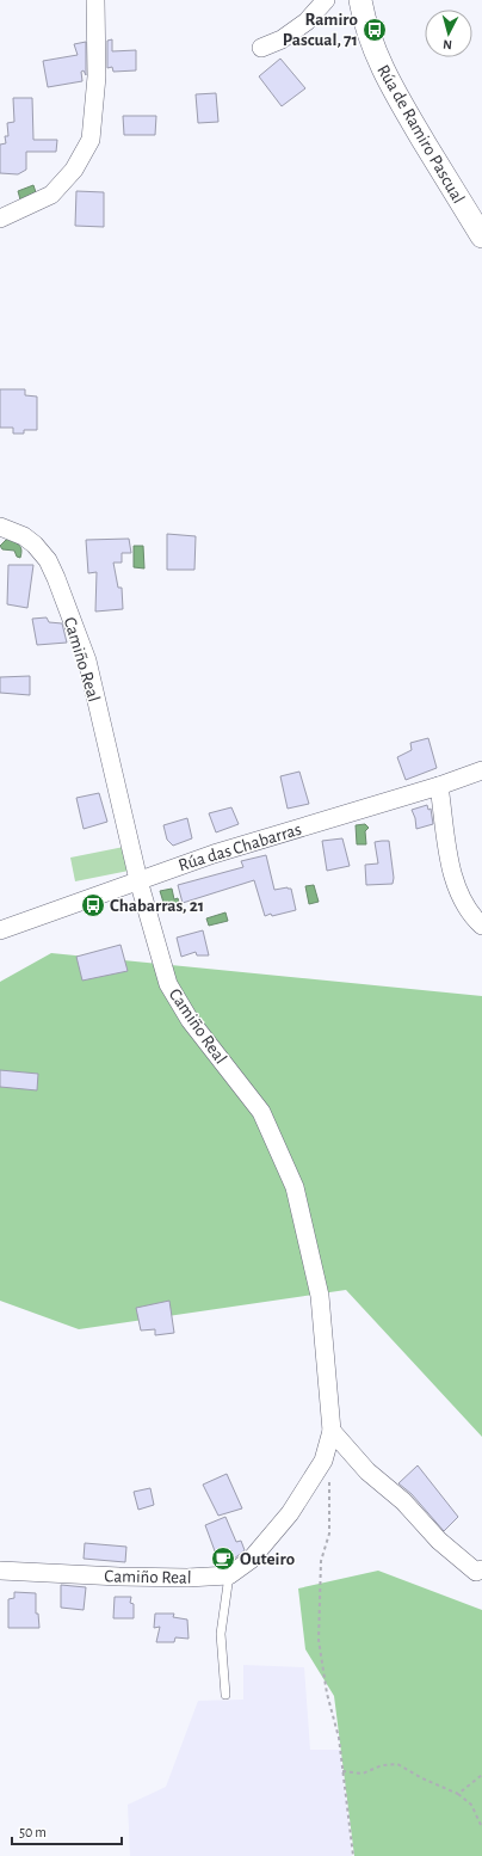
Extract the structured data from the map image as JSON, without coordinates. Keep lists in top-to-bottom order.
{
  "streets": {
    "street": ["Rúa de Ramiro Pascual", "Camiño Real", "Rúa das Chabarras"]
  },
  "crossings": [
    ["Camiño Real", "Rúa das Chabarras"]
  ],
  "places": {
    "bus stop": ["Ramiro Pascual, 71", "Chabarras, 21"],
    "cafe": ["Outeiro"]
  },
  "scale_bar": "50 m",
  "north": "bottom"
}
